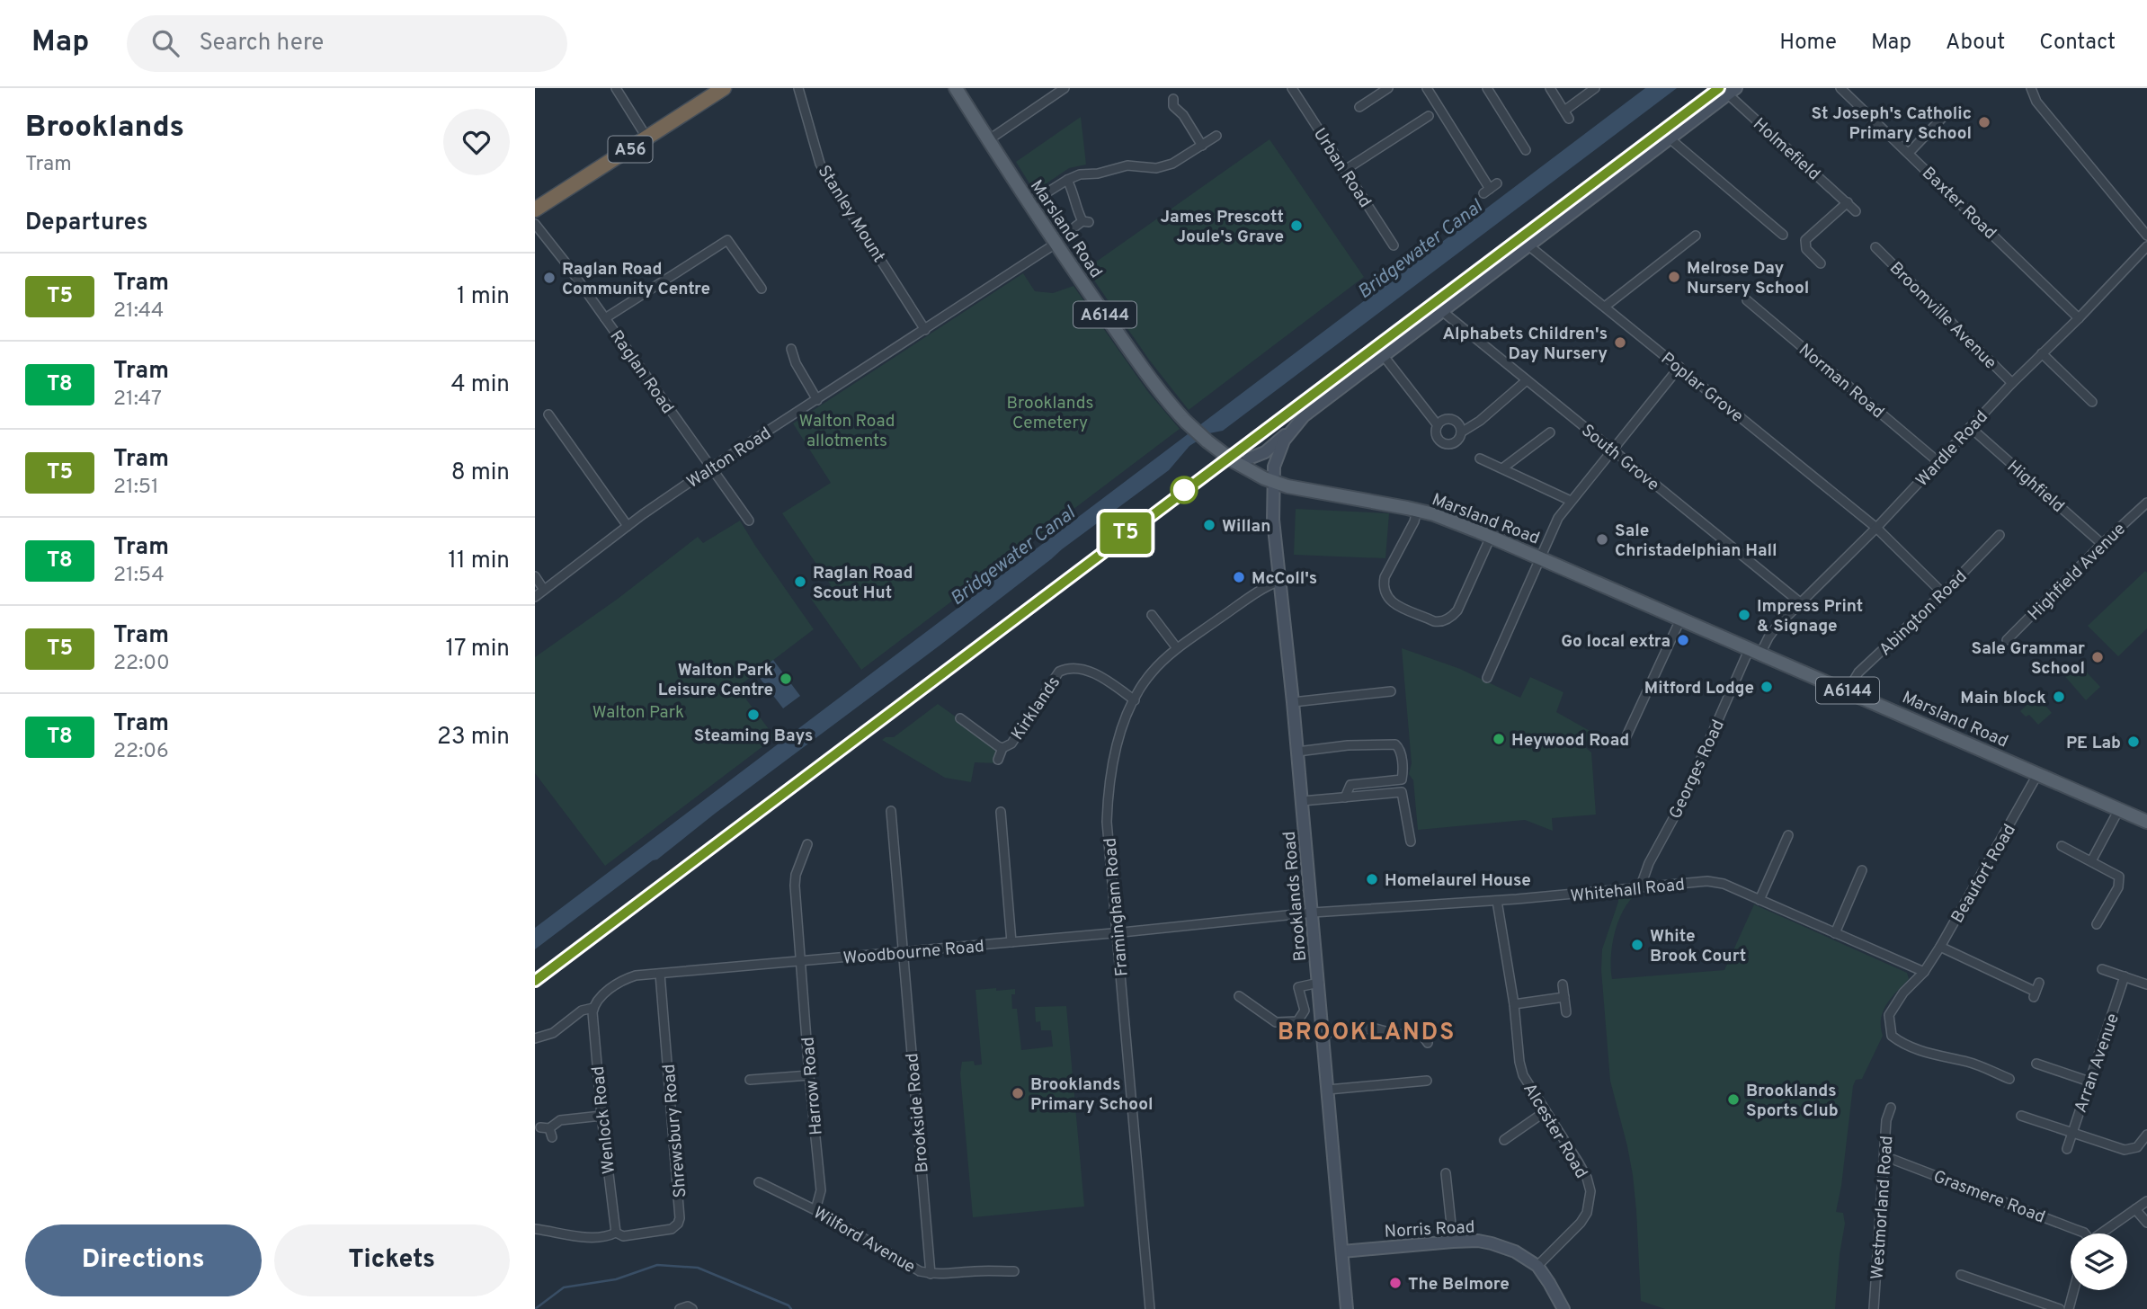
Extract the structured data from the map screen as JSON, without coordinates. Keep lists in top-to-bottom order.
{
  "streets": {
    "highway": ["A56"],
    "main road": ["Marsland Road", "A6144"],
    "street": [
      "Holmefield",
      "Urban Road",
      "Baxter Road",
      "Stanley Mount",
      "Broomville Avenue",
      "Raglan Road",
      "Norman Road",
      "Poplar Grove",
      "Wardle Road",
      "Walton Road",
      "South Grove",
      "Highfield",
      "Highfield Avenue",
      "Abington Road",
      "Kirklands",
      "Georges Road",
      "Beaufort Road",
      "Whitehall Road",
      "Brooklands Road",
      "Framingham Road",
      "Woodbourne Road",
      "Arran Avenue",
      "Harrow Road",
      "Brookside Road",
      "Wenlock Road",
      "Alcester Road",
      "Shrewsbury Road",
      "Grasmere Road",
      "Westmorland Road",
      "Norris Road",
      "Wilford Avenue"
    ]
  },
  "crossings": [
    ["Baxter Road", "Wardle Road"],
    ["Stanley Mount", "Walton Road"],
    ["Marsland Road", "Wardle Road"],
    ["Marsland Road", "Walton Road"],
    ["Marsland Road", "Abington Road"],
    ["Marsland Road", "Georges Road"],
    ["Marsland Road", "Beaufort Road"],
    ["Marsland Road", "Brooklands Road"],
    ["Broomville Avenue", "Wardle Road"],
    ["Raglan Road", "Walton Road"],
    ["Norman Road", "Wardle Road"],
    ["Poplar Grove", "Wardle Road"],
    ["Poplar Grove", "Abington Road"],
    ["Wardle Road", "South Grove"],
    ["Wardle Road", "Highfield"],
    ["Wardle Road", "Georges Road"],
    ["Highfield", "Highfield Avenue"],
    ["Kirklands", "Framingham Road"],
    ["Georges Road", "Whitehall Road"],
    ["Beaufort Road", "Whitehall Road"],
    ["Whitehall Road", "Brooklands Road"],
    ["Whitehall Road", "Woodbourne Road"],
    ["Whitehall Road", "Alcester Road"],
    ["Brooklands Road", "Framingham Road"],
    ["Brooklands Road", "Woodbourne Road"],
    ["Brooklands Road", "Norris Road"],
    ["Framingham Road", "Woodbourne Road"],
    ["Woodbourne Road", "Harrow Road"],
    ["Woodbourne Road", "Brookside Road"],
    ["Woodbourne Road", "Wenlock Road"],
    ["Woodbourne Road", "Shrewsbury Road"],
    ["Harrow Road", "Wilford Avenue"],
    ["Brookside Road", "Wilford Avenue"],
    ["Wenlock Road", "Shrewsbury Road"],
    ["Alcester Road", "Norris Road"],
    ["Grasmere Road", "Westmorland Road"]
  ],
  "districts": ["BROOKLANDS"],
  "water": ["Bridgewater Canal"],
  "parks": ["Brooklands Cemetery", "Walton Road allotments", "Walton Park"],
  "places": [
    "St Joseph's Catholic Primary School",
    "James Prescott Joule's Grave",
    "Melrose Day Nursery School",
    "Raglan Road Community Centre",
    "Alphabets Children's Day Nursery",
    "Willan",
    "Sale Christadelphian Hall",
    "McColl's",
    "Raglan Road Scout Hut",
    "Impress Print & Signage",
    "Go local extra",
    "Sale Grammar School",
    "Walton Park Leisure Centre",
    "Mitford Lodge",
    "Main block",
    "Steaming Bays",
    "Heywood Road",
    "PE Lab",
    "Homelaurel House",
    "White Brook Court",
    "Brooklands Primary School",
    "Brooklands Sports Club",
    "The Belmore"
  ],
  "lines": ["tram line T5"],
  "page": {
    "header": "Map",
    "search": "Search here",
    "nav": [
      "Home",
      "Map",
      "About",
      "Contact"
    ],
    "heading": [
      ["Brooklands", "Tram"],
      "Departures"
    ],
    "on_map": "T5",
    "list": [
      {
        "mark": "T5",
        "name": "Tram",
        "note": "21:44",
        "value": "1 min"
      },
      {
        "mark": "T8",
        "name": "Tram",
        "note": "21:47",
        "value": "4 min"
      },
      {
        "mark": "T5",
        "name": "Tram",
        "note": "21:51",
        "value": "8 min"
      },
      {
        "mark": "T8",
        "name": "Tram",
        "note": "21:54",
        "value": "11 min"
      },
      {
        "mark": "T5",
        "name": "Tram",
        "note": "22:00",
        "value": "17 min"
      },
      {
        "mark": "T8",
        "name": "Tram",
        "note": "22:06",
        "value": "23 min"
      }
    ],
    "buttons": ["Directions", "Tickets"]
  }
}
